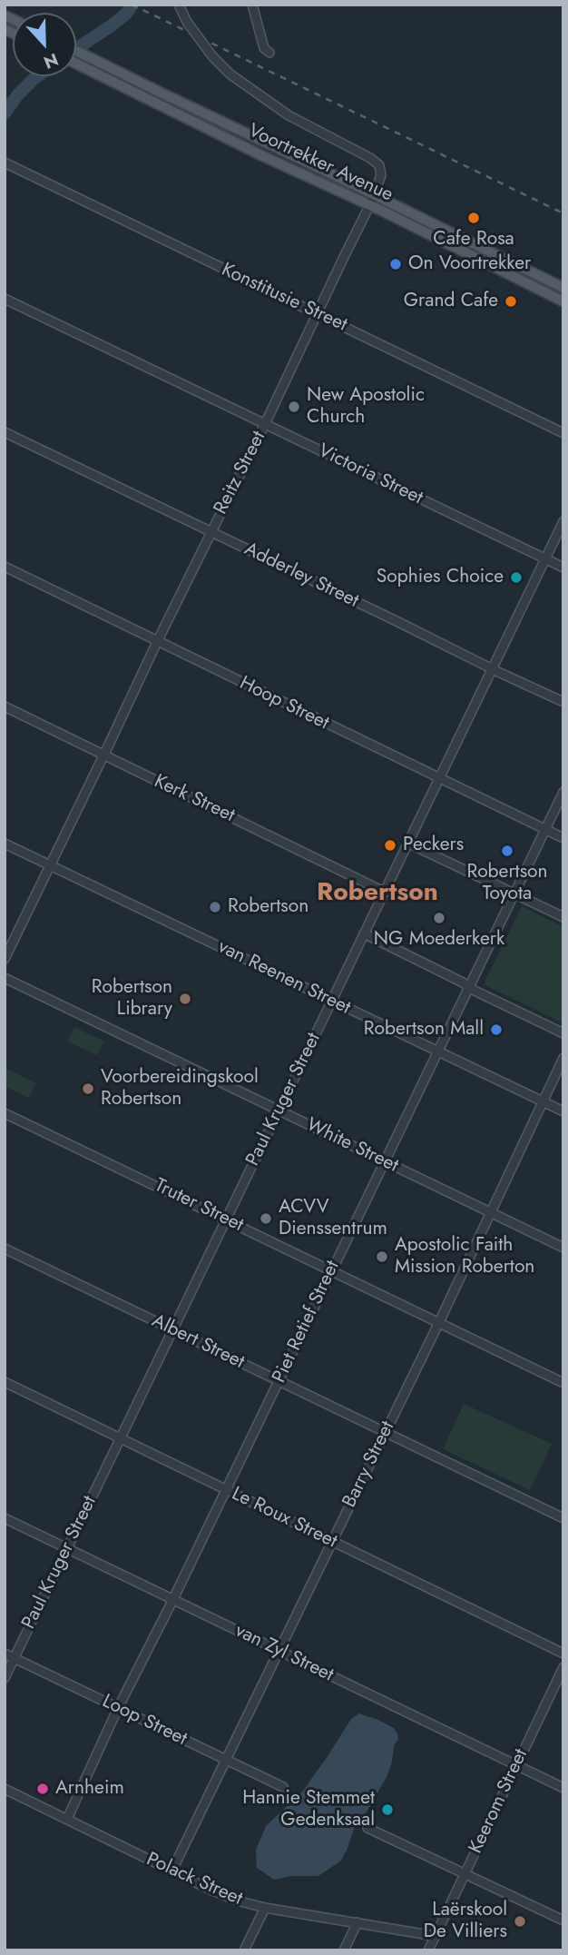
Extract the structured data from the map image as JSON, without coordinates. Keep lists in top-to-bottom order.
{
  "streets": {
    "main road": ["Voortrekker Avenue"],
    "street": [
      "Konstitusie Street",
      "Reitz Street",
      "Victoria Street",
      "Adderley Street",
      "Hoop Street",
      "Kerk Street",
      "van Reenen Street",
      "Paul Kruger Street",
      "White Street",
      "Truter Street",
      "Piet Retief Street",
      "Albert Street",
      "Barry Street",
      "Le Roux Street",
      "van Zyl Street",
      "Loop Street",
      "Keerom Street",
      "Polack Street"
    ]
  },
  "crossings": [
    ["Voortrekker Avenue", "Reitz Street"],
    ["Konstitusie Street", "Reitz Street"],
    ["Reitz Street", "Victoria Street"],
    ["Reitz Street", "Adderley Street"],
    ["Reitz Street", "Hoop Street"],
    ["Reitz Street", "Kerk Street"],
    ["Reitz Street", "van Reenen Street"],
    ["Victoria Street", "Paul Kruger Street"],
    ["Adderley Street", "Paul Kruger Street"],
    ["Hoop Street", "Paul Kruger Street"],
    ["Hoop Street", "Piet Retief Street"],
    ["Kerk Street", "Paul Kruger Street"],
    ["van Reenen Street", "Paul Kruger Street"],
    ["van Reenen Street", "Piet Retief Street"],
    ["van Reenen Street", "Barry Street"],
    ["Paul Kruger Street", "White Street"],
    ["Paul Kruger Street", "Truter Street"],
    ["Paul Kruger Street", "Albert Street"],
    ["Paul Kruger Street", "Le Roux Street"],
    ["Paul Kruger Street", "van Zyl Street"],
    ["Paul Kruger Street", "Loop Street"],
    ["White Street", "Piet Retief Street"],
    ["White Street", "Barry Street"],
    ["Truter Street", "Piet Retief Street"],
    ["Truter Street", "Barry Street"],
    ["Piet Retief Street", "Albert Street"],
    ["Piet Retief Street", "Le Roux Street"],
    ["Piet Retief Street", "van Zyl Street"],
    ["Piet Retief Street", "Loop Street"],
    ["Piet Retief Street", "Polack Street"],
    ["Albert Street", "Barry Street"],
    ["Barry Street", "Le Roux Street"],
    ["Barry Street", "van Zyl Street"],
    ["Barry Street", "Loop Street"],
    ["Barry Street", "Polack Street"],
    ["van Zyl Street", "Keerom Street"],
    ["Keerom Street", "Polack Street"]
  ],
  "districts": ["Robertson"],
  "places": [
    "Cafe Rosa",
    "On Voortrekker",
    "Grand Cafe",
    "New Apostolic Church",
    "Sophies Choice",
    "Peckers",
    "Robertson Toyota",
    "Robertson",
    "NG Moederkerk",
    "Robertson Library",
    "Robertson Mall",
    "Voorbereidingskool Robertson",
    "ACVV Dienssentrum",
    "Apostolic Faith Mission Roberton",
    "Arnheim",
    "Hannie Stemmet Gedenksaal",
    "Laërskool De Villiers"
  ],
  "north": "bottom"
}
